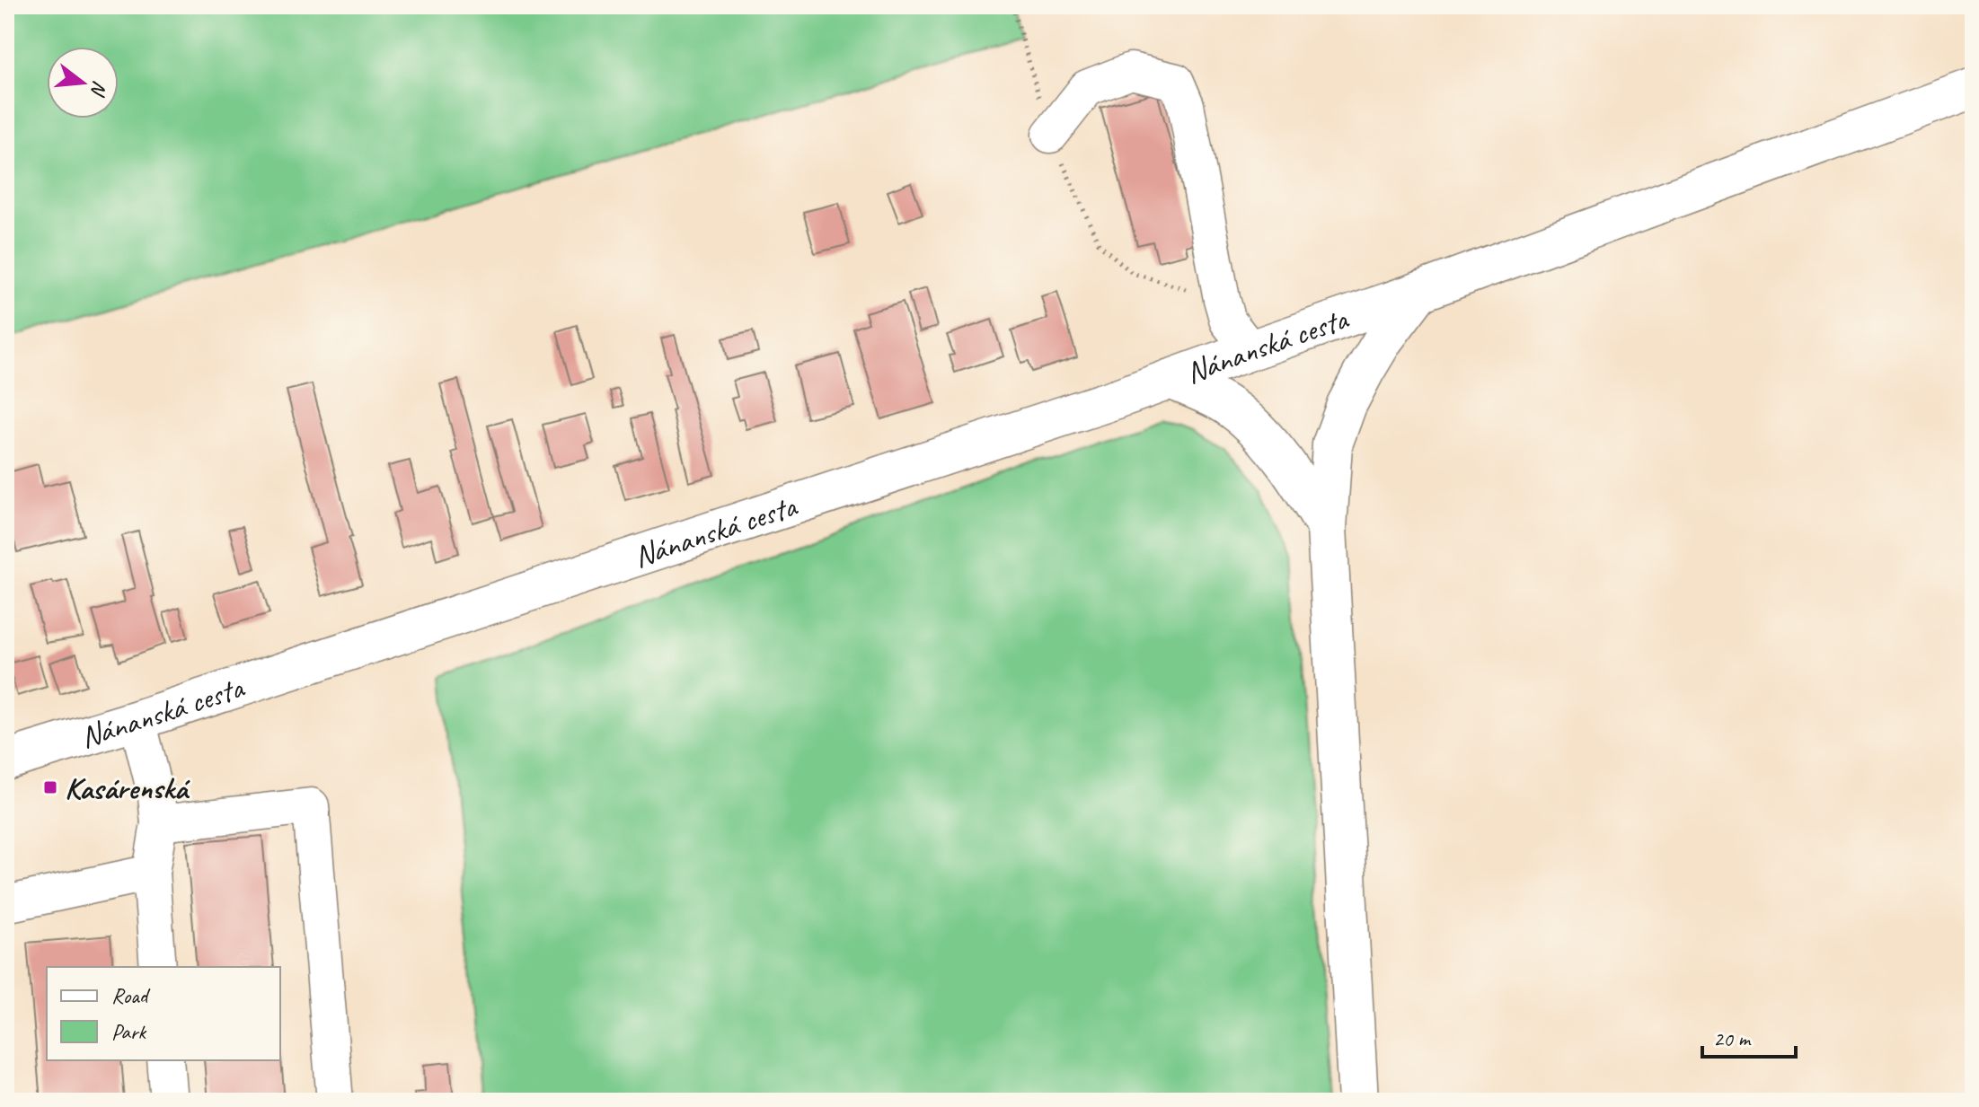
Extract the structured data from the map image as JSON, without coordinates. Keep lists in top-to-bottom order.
{
  "streets": {
    "main road": ["Nánanská cesta"]
  },
  "places": {
    "transit": ["Kasárenská"]
  },
  "legend": ["Road", "Park"],
  "scale_bar": "20 m",
  "north": "right"
}
